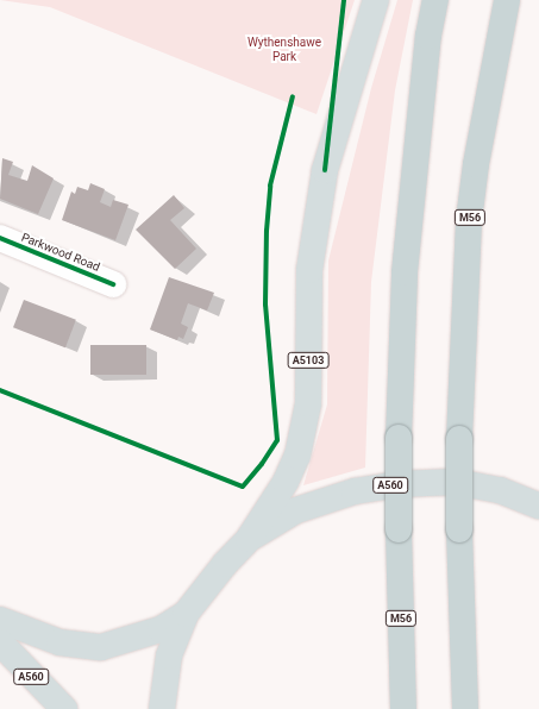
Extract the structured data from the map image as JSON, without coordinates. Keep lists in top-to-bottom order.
{
  "streets": {
    "highway": ["M56", "A5103", "A560"],
    "street": ["Parkwood Road"]
  },
  "crossings": [
    ["A5103", "A560"]
  ],
  "parks": ["Wythenshawe Park"]
}
